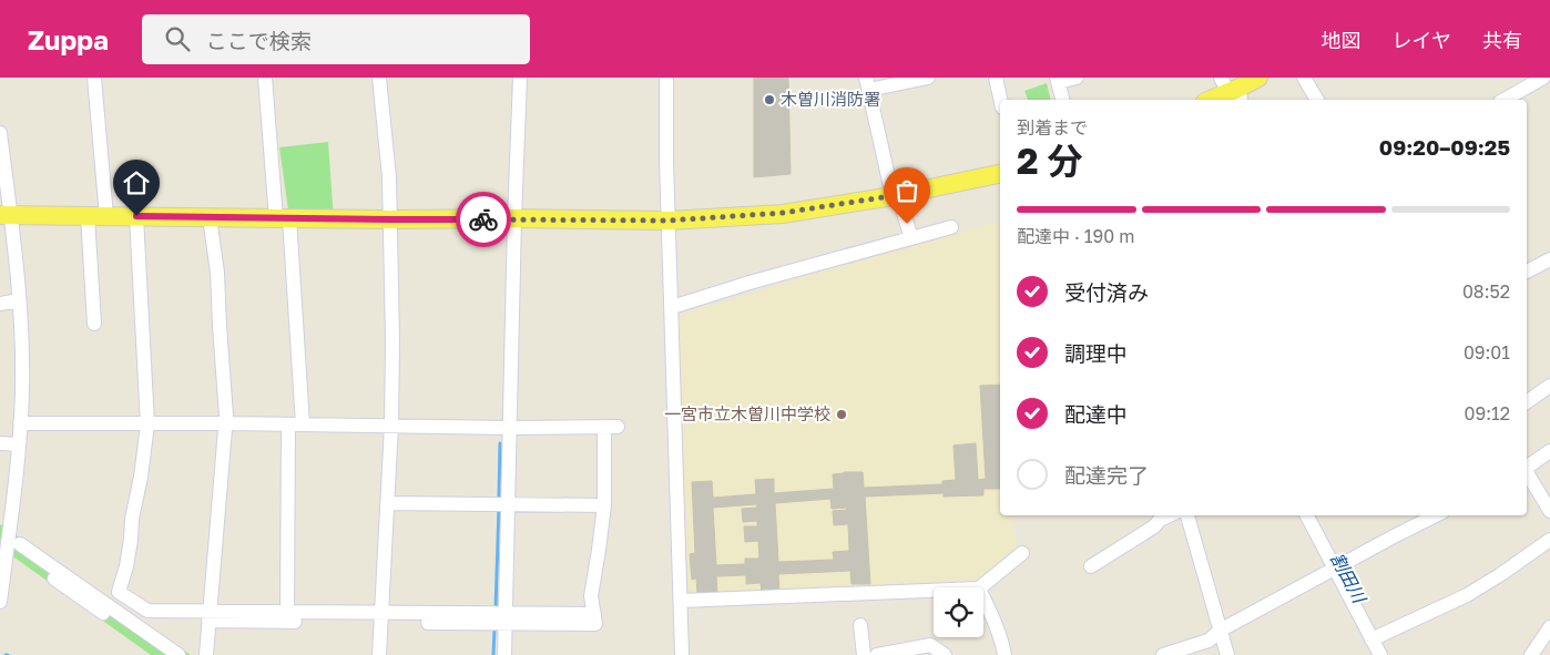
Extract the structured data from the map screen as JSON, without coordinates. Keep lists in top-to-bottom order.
{
  "water": ["割田川"],
  "places": ["木曽川消防署", "一宮市立木曽川中学校"],
  "page": {
    "header": "Zuppa",
    "search": "ここで検索",
    "nav": ["地図", "レイヤ", "共有"],
    "heading": ["2 分", "到着まで", "09:20–09:25"],
    "bar": "配達中 · 190 m",
    "list": [
      ["受付済み", "08:52"],
      ["調理中", "09:01"],
      ["配達中", "09:12"],
      "配達完了"
    ]
  }
}
